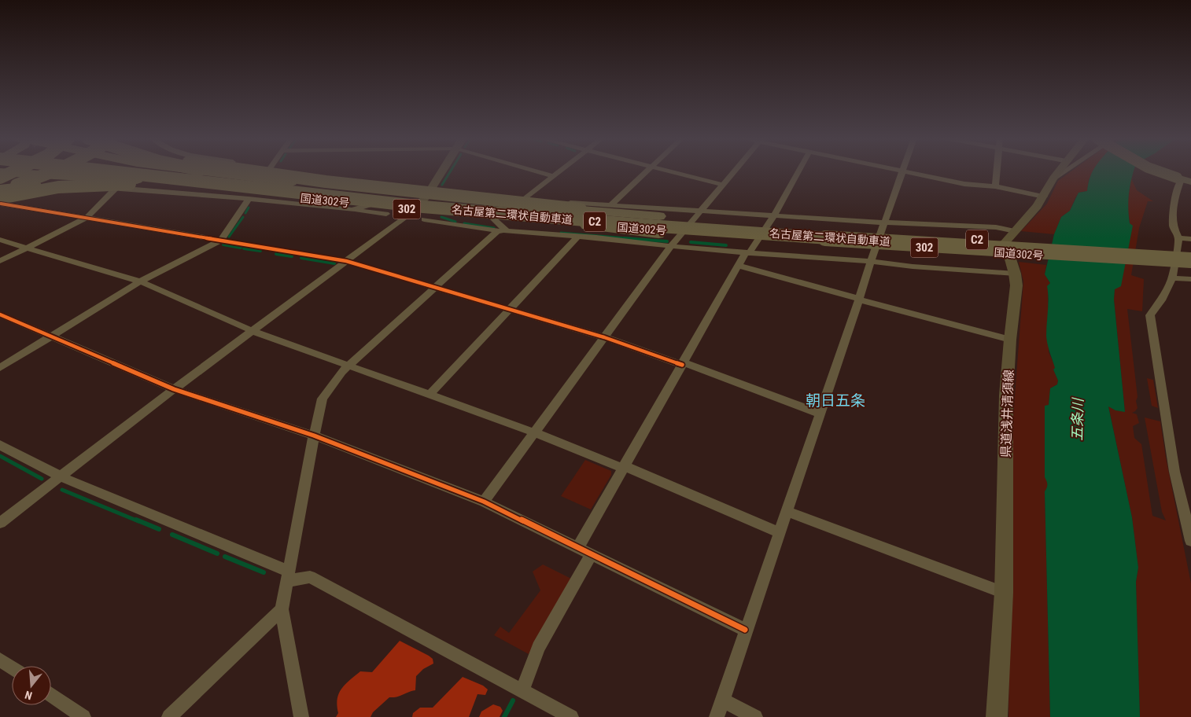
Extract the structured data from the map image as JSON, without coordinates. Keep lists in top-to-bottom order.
{
  "streets": {
    "highway": [
      "国道302号",
      "302",
      "名古屋第二環状自動車道",
      "C2"
    ],
    "main road": ["県道浅井清須線"]
  },
  "crossings": [
    ["国道302号", "名古屋第二環状自動車道"]
  ],
  "districts": ["朝日五条"],
  "water": ["五条川"],
  "north": "bottom"
}
